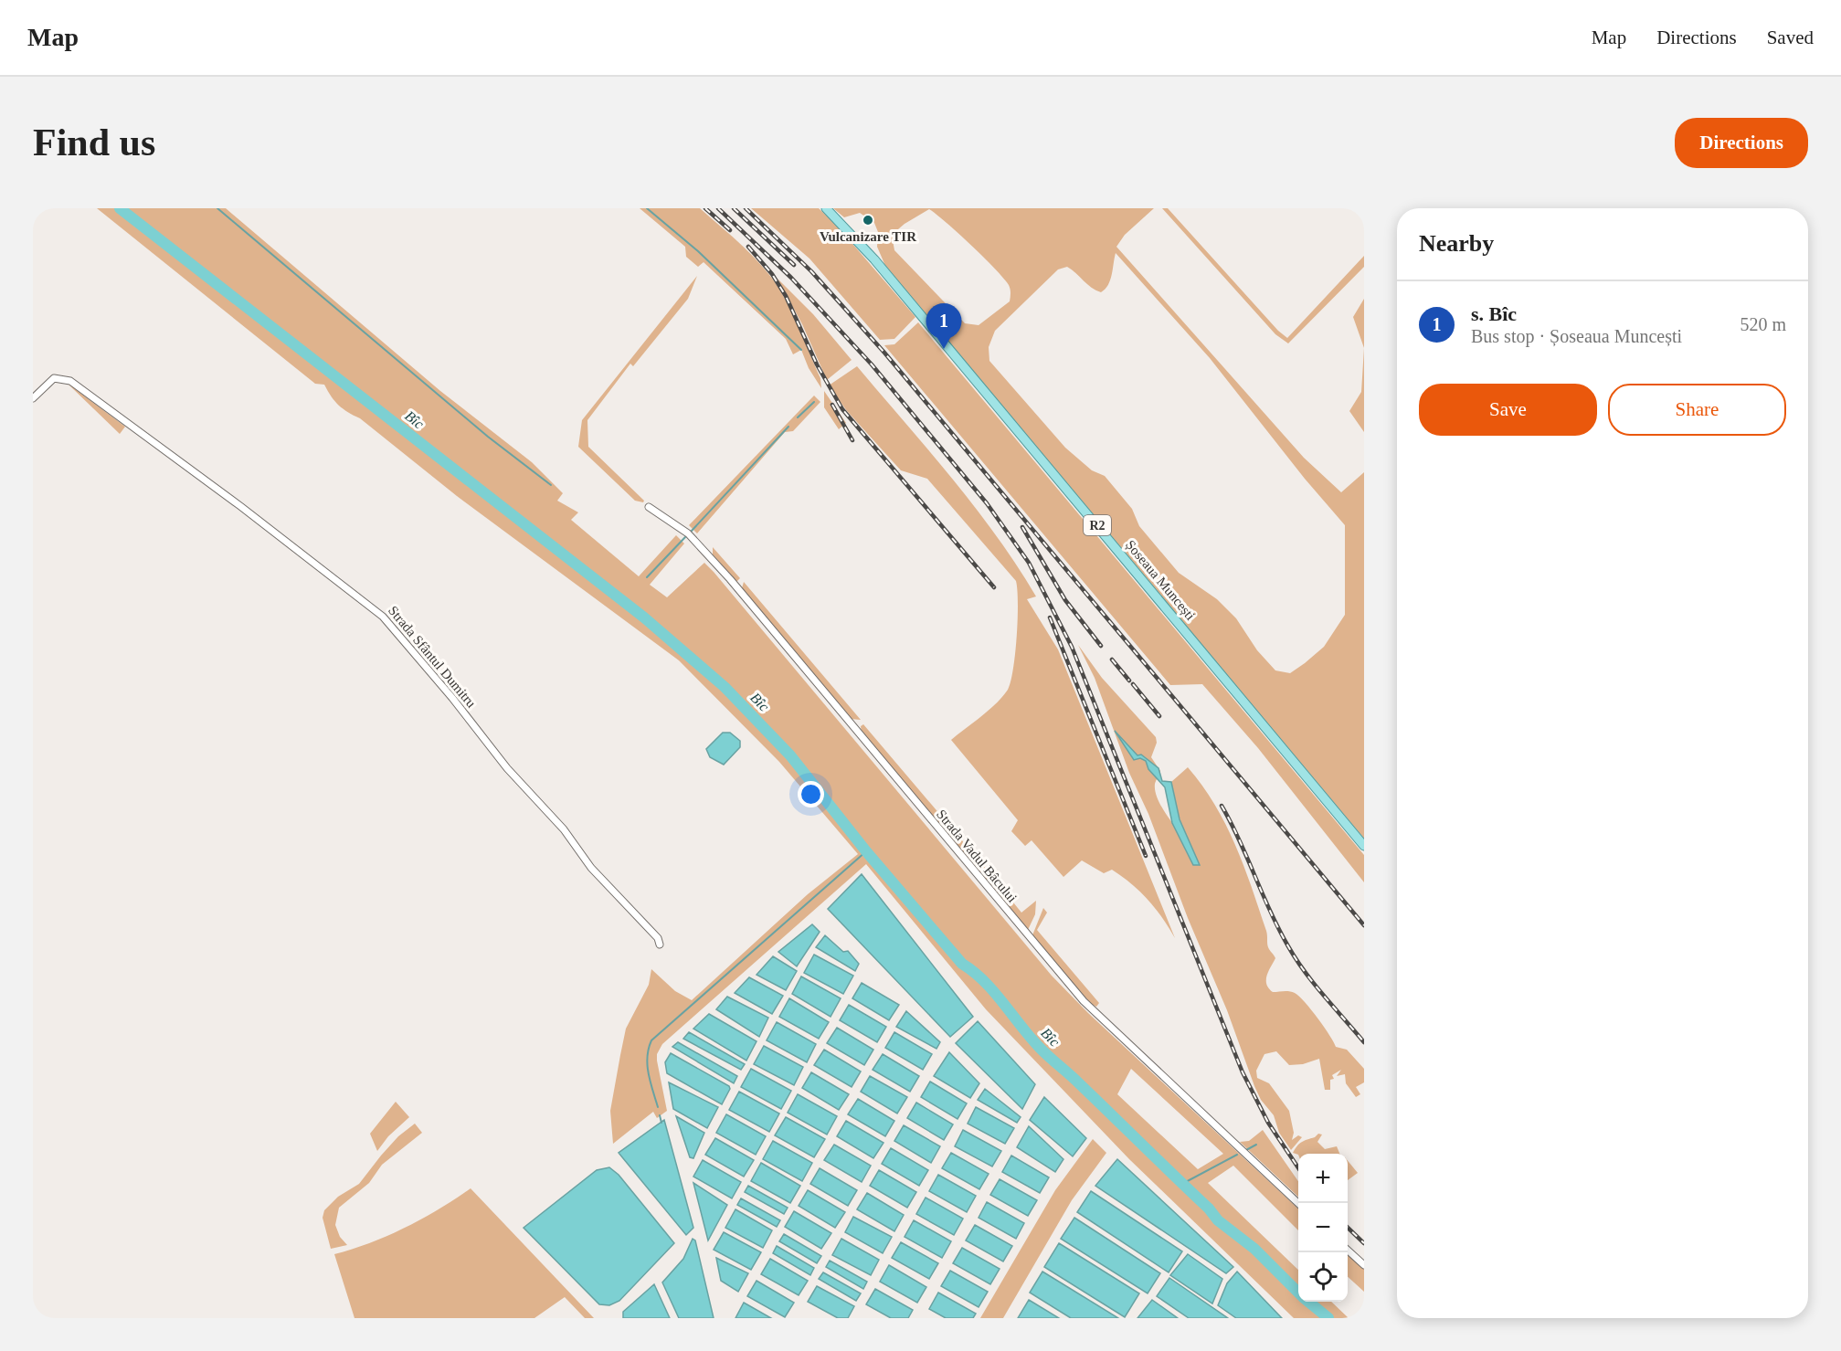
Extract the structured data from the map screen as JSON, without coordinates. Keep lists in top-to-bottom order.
{
  "streets": {
    "main road": ["R2", "Șoseaua Muncești"],
    "street": ["Strada Sfântul Dumitru", "Strada Vadul Bâcului"]
  },
  "water": ["Bîc"],
  "places": ["Vulcanizare TIR"],
  "page": {
    "header": "Map",
    "nav": ["Map", "Directions", "Saved"],
    "buttons": [
      "Directions",
      ["Save", "Share"]
    ],
    "title": "Find us",
    "heading": "Nearby",
    "list": [
      {
        "mark": "1",
        "name": "s. Bîc",
        "note": "Bus stop · Șoseaua Muncești",
        "value": "520 m"
      }
    ],
    "pins": "1",
    "map_buttons": ["+", "−"]
  }
}
